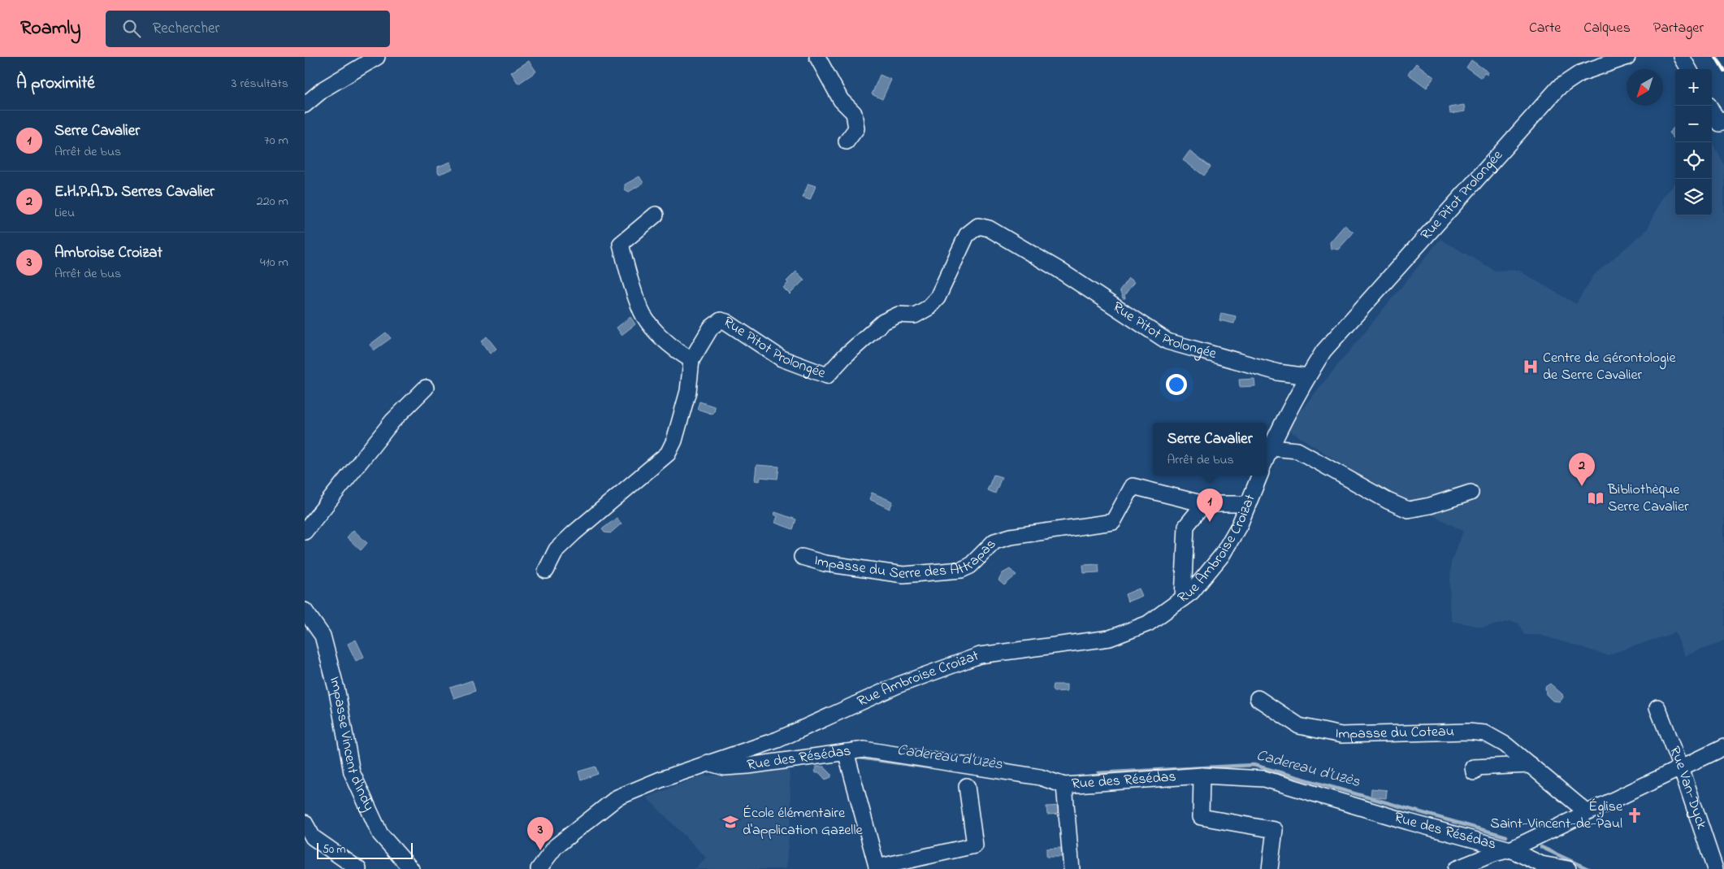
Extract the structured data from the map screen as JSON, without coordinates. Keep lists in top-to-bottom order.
{
  "streets": {
    "street": [
      "Rue Pitot Prolongée",
      "Rue Ambroise Croizat",
      "Impasse du Serre des Attrapas",
      "Impasse du Coteau",
      "Impasse Vincent d'Indy",
      "Rue des Résédas",
      "Rue Van-Dyck"
    ]
  },
  "crossings": [
    ["Rue Ambroise Croizat", "Impasse du Serre des Attrapas"],
    ["Rue Ambroise Croizat", "Rue des Résédas"]
  ],
  "water": ["Cadereau d'Uzès"],
  "places": {
    "hospital": ["Centre de Gérontologie de Serre Cavalier"],
    "library": ["Bibliothèque Serre Cavalier"],
    "church": ["Église Saint-Vincent-de-Paul"],
    "school or university": ["École élémentaire d'application Gazelle"]
  },
  "scale_bar": "50 m",
  "north": "bottom left",
  "page": {
    "header": "Roamly",
    "search": "Rechercher",
    "nav": ["Carte", "Calques", "Partager"],
    "heading": ["À proximité", "3 résultats"],
    "map_buttons": ["+", "−"],
    "list": [
      {
        "mark": "1",
        "name": "Serre Cavalier",
        "note": "Arrêt de bus",
        "value": "70 m"
      },
      {
        "mark": "2",
        "name": "E.H.P.A.D. Serres Cavalier",
        "note": "Lieu",
        "value": "220 m"
      },
      {
        "mark": "3",
        "name": "Ambroise Croizat",
        "note": "Arrêt de bus",
        "value": "410 m"
      }
    ],
    "popup": ["Serre Cavalier", "Arrêt de bus"],
    "pins": ["2", "1", "3"],
    "scale": "50 m"
  }
}
